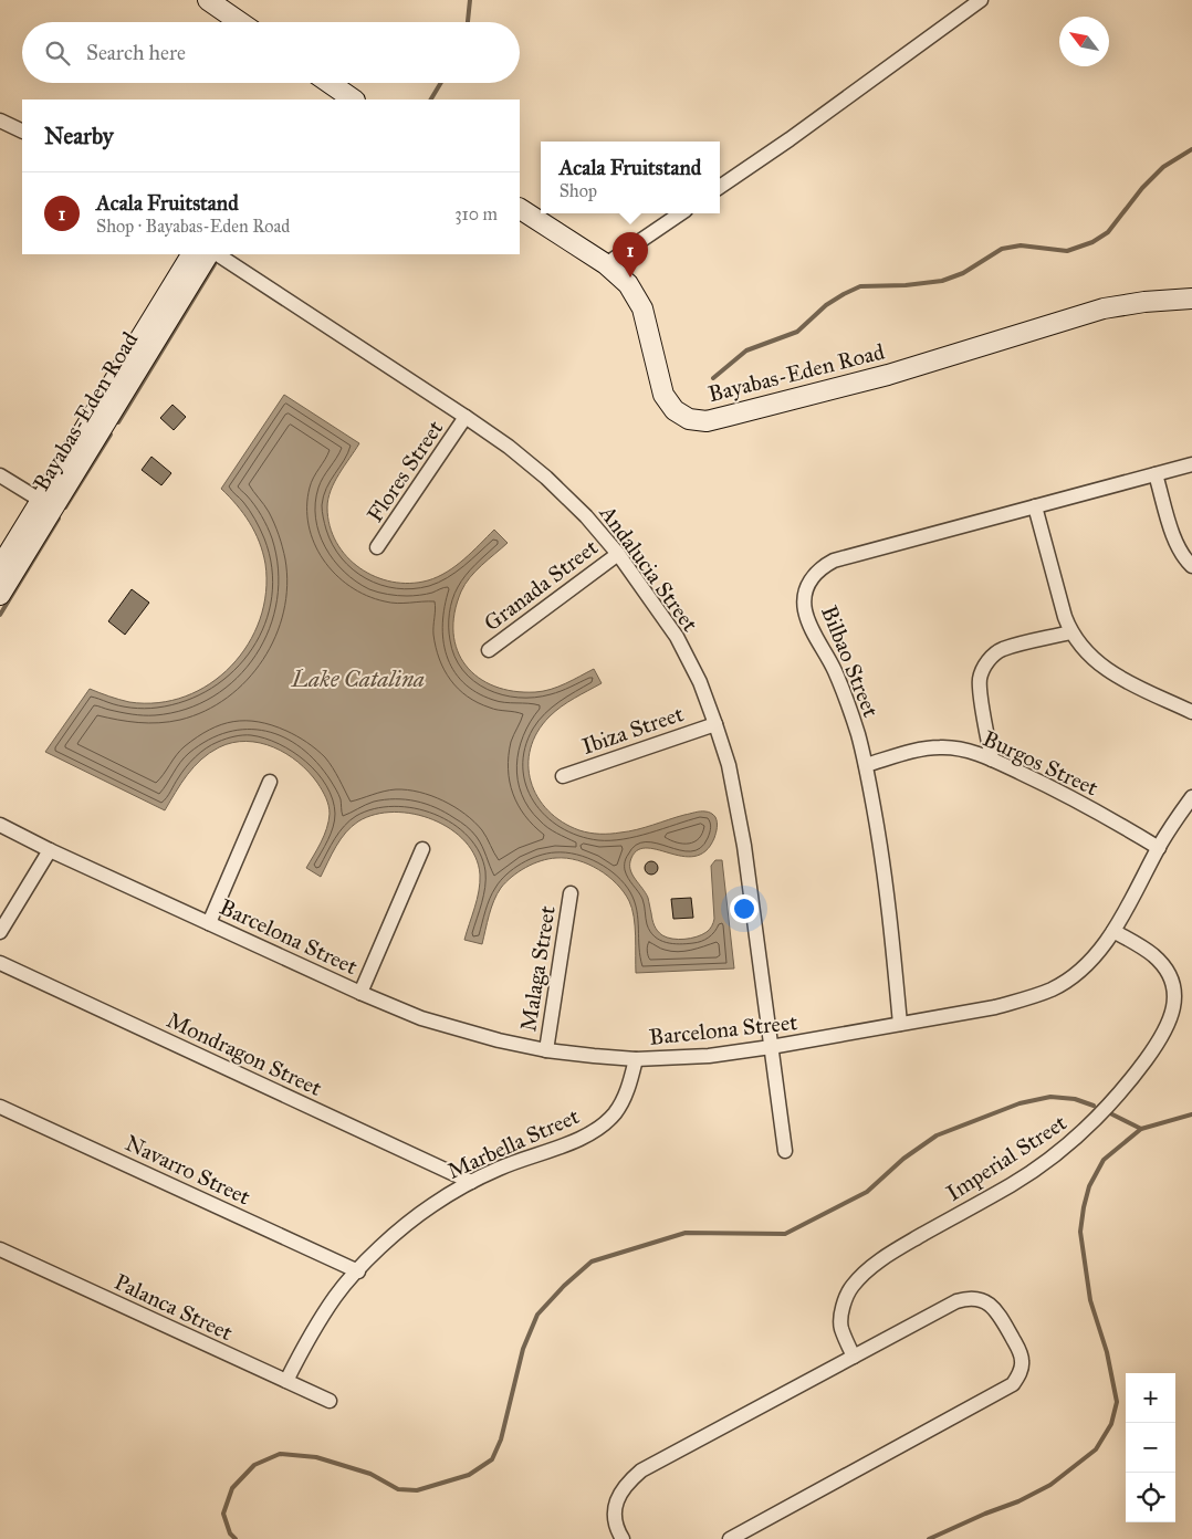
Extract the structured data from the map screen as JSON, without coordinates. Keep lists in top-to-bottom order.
{
  "streets": {
    "street": [
      "Bayabas-Eden Road",
      "Flores Street",
      "Andalucia Street",
      "Granada Street",
      "Bilbao Street",
      "Ibiza Street",
      "Burgos Street",
      "Barcelona Street",
      "Malaga Street",
      "Mondragon Street",
      "Marbella Street",
      "Imperial Street",
      "Navarro Street",
      "Palanca Street"
    ]
  },
  "crossings": [
    ["Flores Street", "Andalucia Street"],
    ["Andalucia Street", "Granada Street"],
    ["Andalucia Street", "Ibiza Street"],
    ["Andalucia Street", "Barcelona Street"],
    ["Bilbao Street", "Burgos Street"],
    ["Bilbao Street", "Barcelona Street"],
    ["Burgos Street", "Barcelona Street"],
    ["Barcelona Street", "Malaga Street"],
    ["Barcelona Street", "Marbella Street"],
    ["Barcelona Street", "Imperial Street"],
    ["Mondragon Street", "Marbella Street"],
    ["Marbella Street", "Navarro Street"],
    ["Marbella Street", "Palanca Street"]
  ],
  "water": ["Lake Catalina"],
  "north": "top left",
  "page": {
    "search": "Search here",
    "heading": "Nearby",
    "popup": ["Acala Fruitstand", "Shop"],
    "list": [
      {
        "mark": "1",
        "name": "Acala Fruitstand",
        "note": "Shop · Bayabas-Eden Road",
        "value": "310 m"
      }
    ],
    "pins": "1",
    "map_buttons": ["+", "−"]
  }
}
